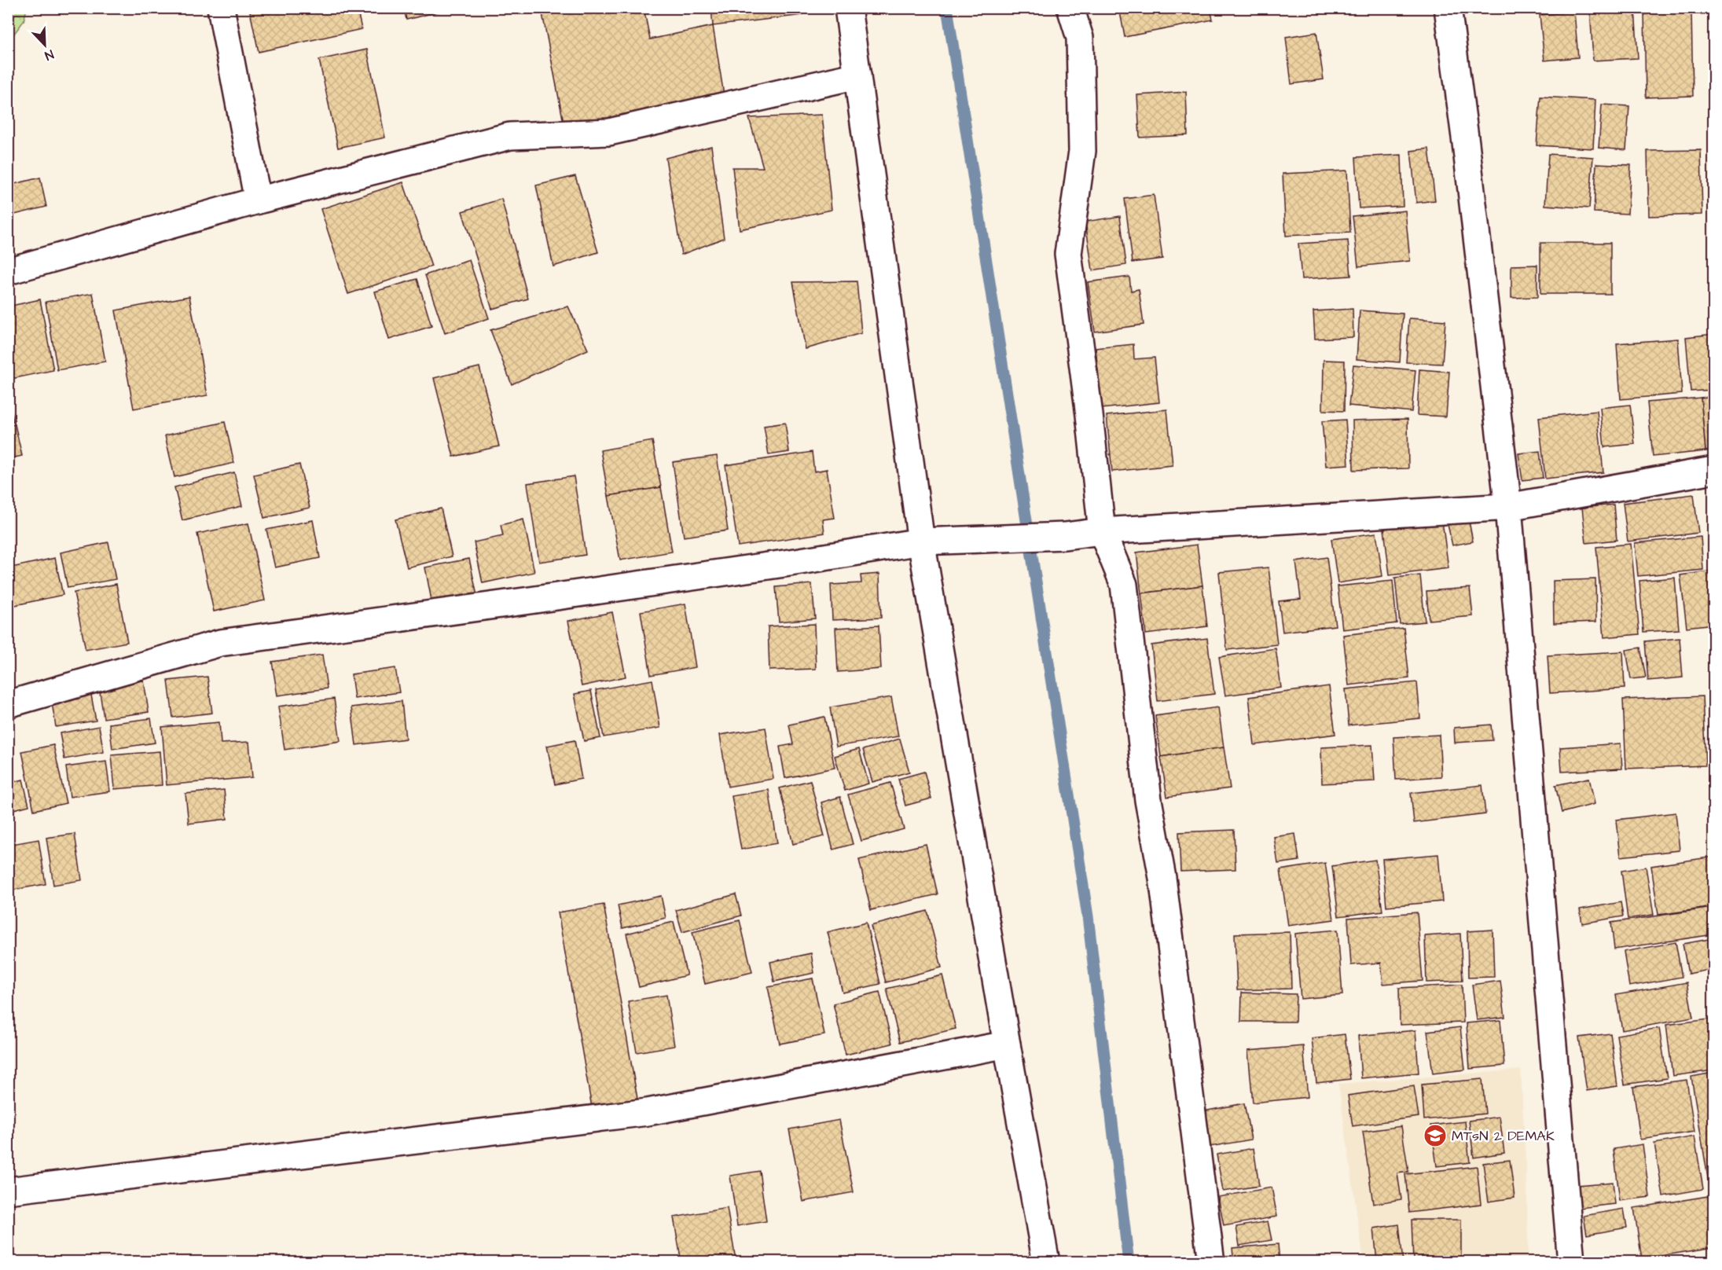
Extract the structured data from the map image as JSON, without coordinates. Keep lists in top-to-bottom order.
{
  "places": {
    "school or university": ["MTsN 2 DEMAK"]
  },
  "north": "bottom right"
}
